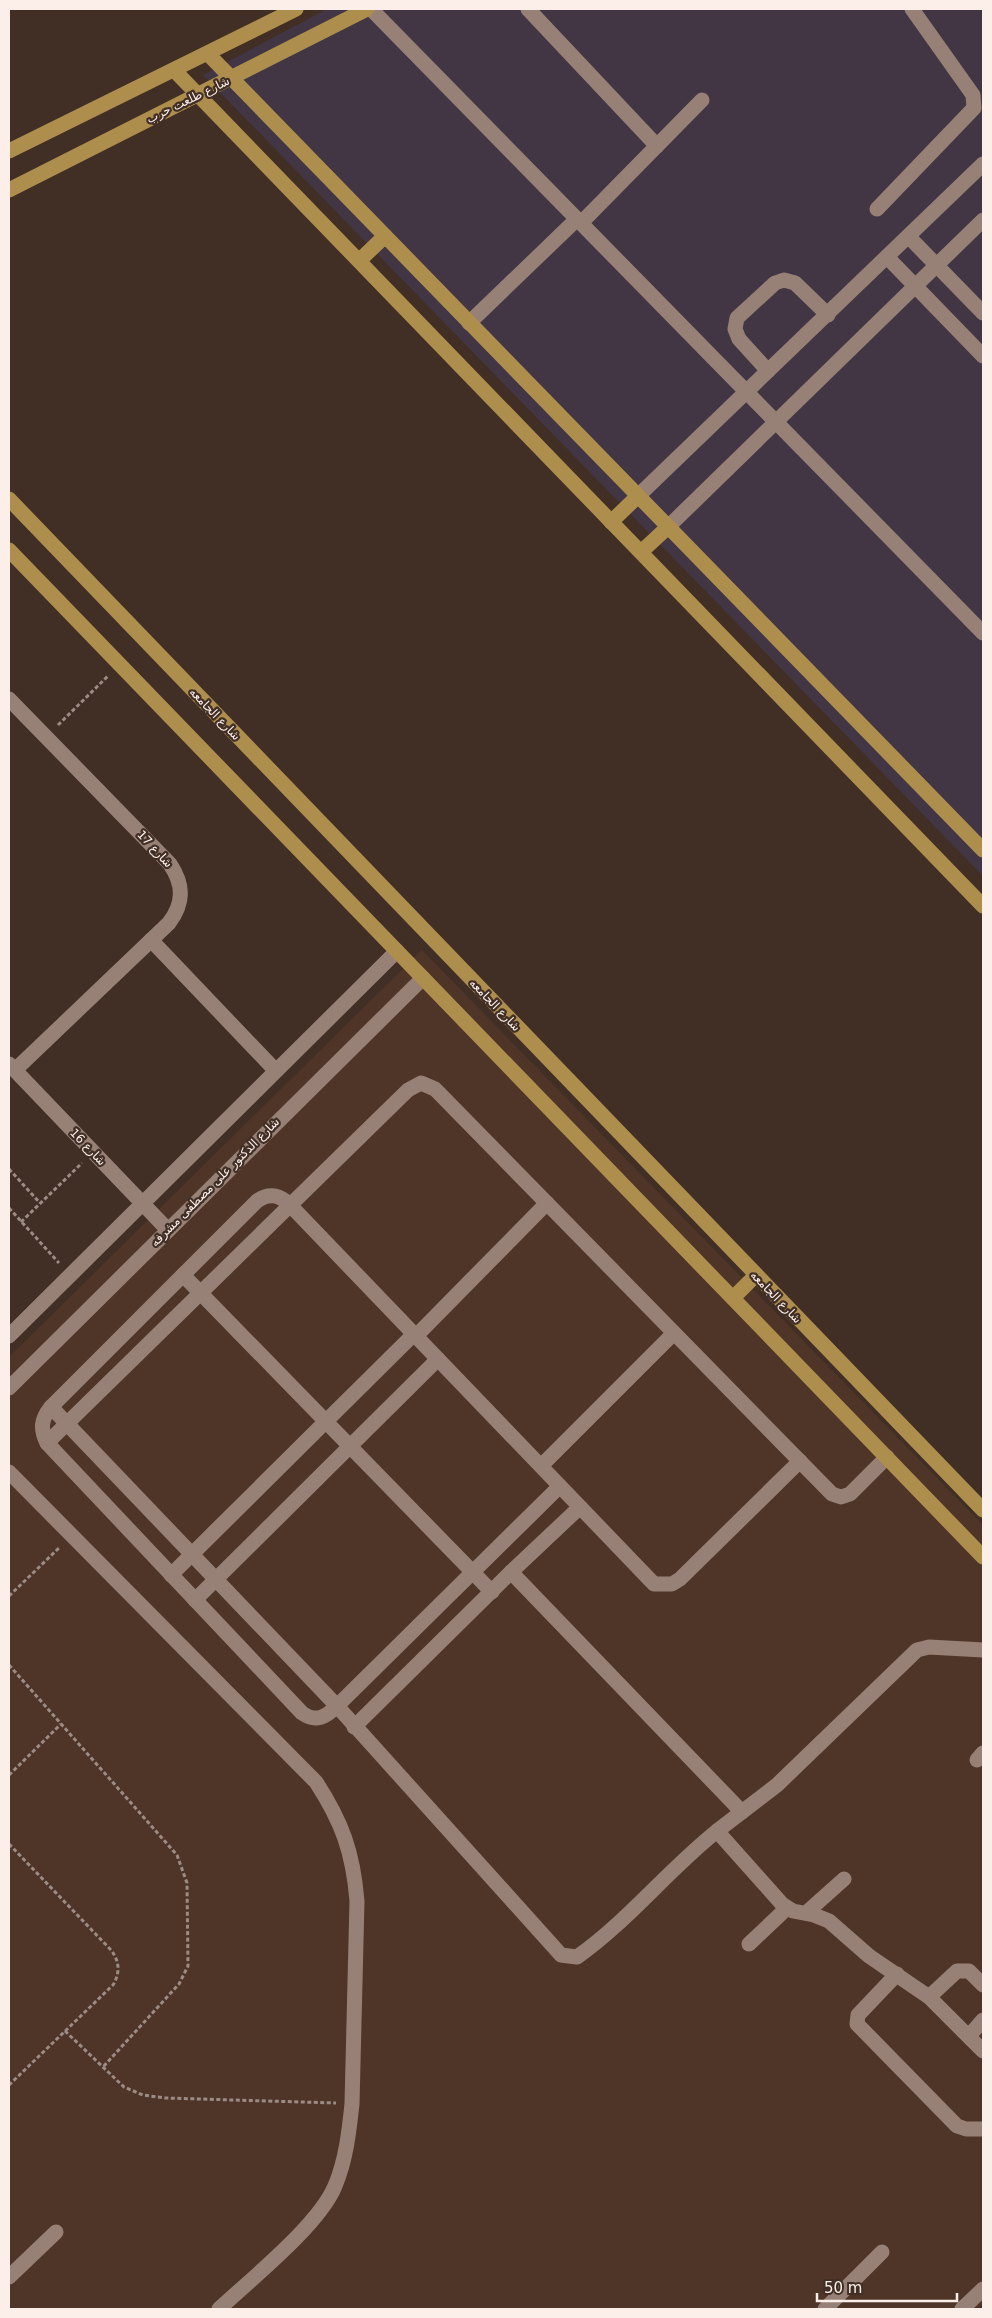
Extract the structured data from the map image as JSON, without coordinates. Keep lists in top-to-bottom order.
{
  "streets": {
    "main road": ["شارع طلعت حرب", "شارع الجامعه"],
    "street": ["شارع 17", "شارع 16", "شارع الدكتور على مصطفى مشرفه"]
  },
  "crossings": [
    ["شارع 17", "شارع 16"],
    ["شارع 16", "شارع الدكتور على مصطفى مشرفه"]
  ],
  "scale_bar": "50 m"
}
